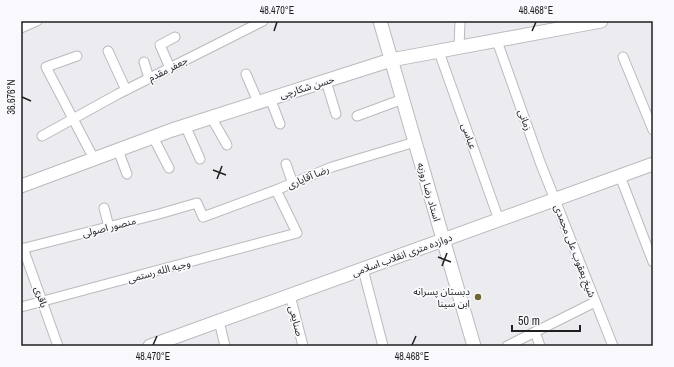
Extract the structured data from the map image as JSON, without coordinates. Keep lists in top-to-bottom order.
{
  "streets": {
    "street": [
      "جعفر مقدم",
      "حسن شکارچی",
      "زمانی",
      "عباسی",
      "رضا آقایاری",
      "استاد رضا روزبه",
      "منصور اصولی",
      "شیخ یعقوب علی محمدی",
      "دوازده متری انقلاب اسلامی",
      "وجیه الله رستمی",
      "باقری",
      "صنایعی"
    ]
  },
  "crossings": [
    ["حسن شکارچی", "زمانی"],
    ["حسن شکارچی", "عباسی"],
    ["حسن شکارچی", "استاد رضا روزبه"],
    ["زمانی", "شیخ یعقوب علی محمدی"],
    ["زمانی", "دوازده متری انقلاب اسلامی"],
    ["عباسی", "دوازده متری انقلاب اسلامی"],
    ["رضا آقایاری", "استاد رضا روزبه"],
    ["رضا آقایاری", "منصور اصولی"],
    ["رضا آقایاری", "وجیه الله رستمی"],
    ["استاد رضا روزبه", "دوازده متری انقلاب اسلامی"],
    ["منصور اصولی", "باقری"],
    ["شیخ یعقوب علی محمدی", "دوازده متری انقلاب اسلامی"],
    ["دوازده متری انقلاب اسلامی", "صنایعی"],
    ["وجیه الله رستمی", "باقری"]
  ],
  "places": ["دبستان پسرانه ابن سینا"],
  "scale_bar": "50 m",
  "coordinates": ["48.470°E", "48.468°E", "36.676°N"]
}
